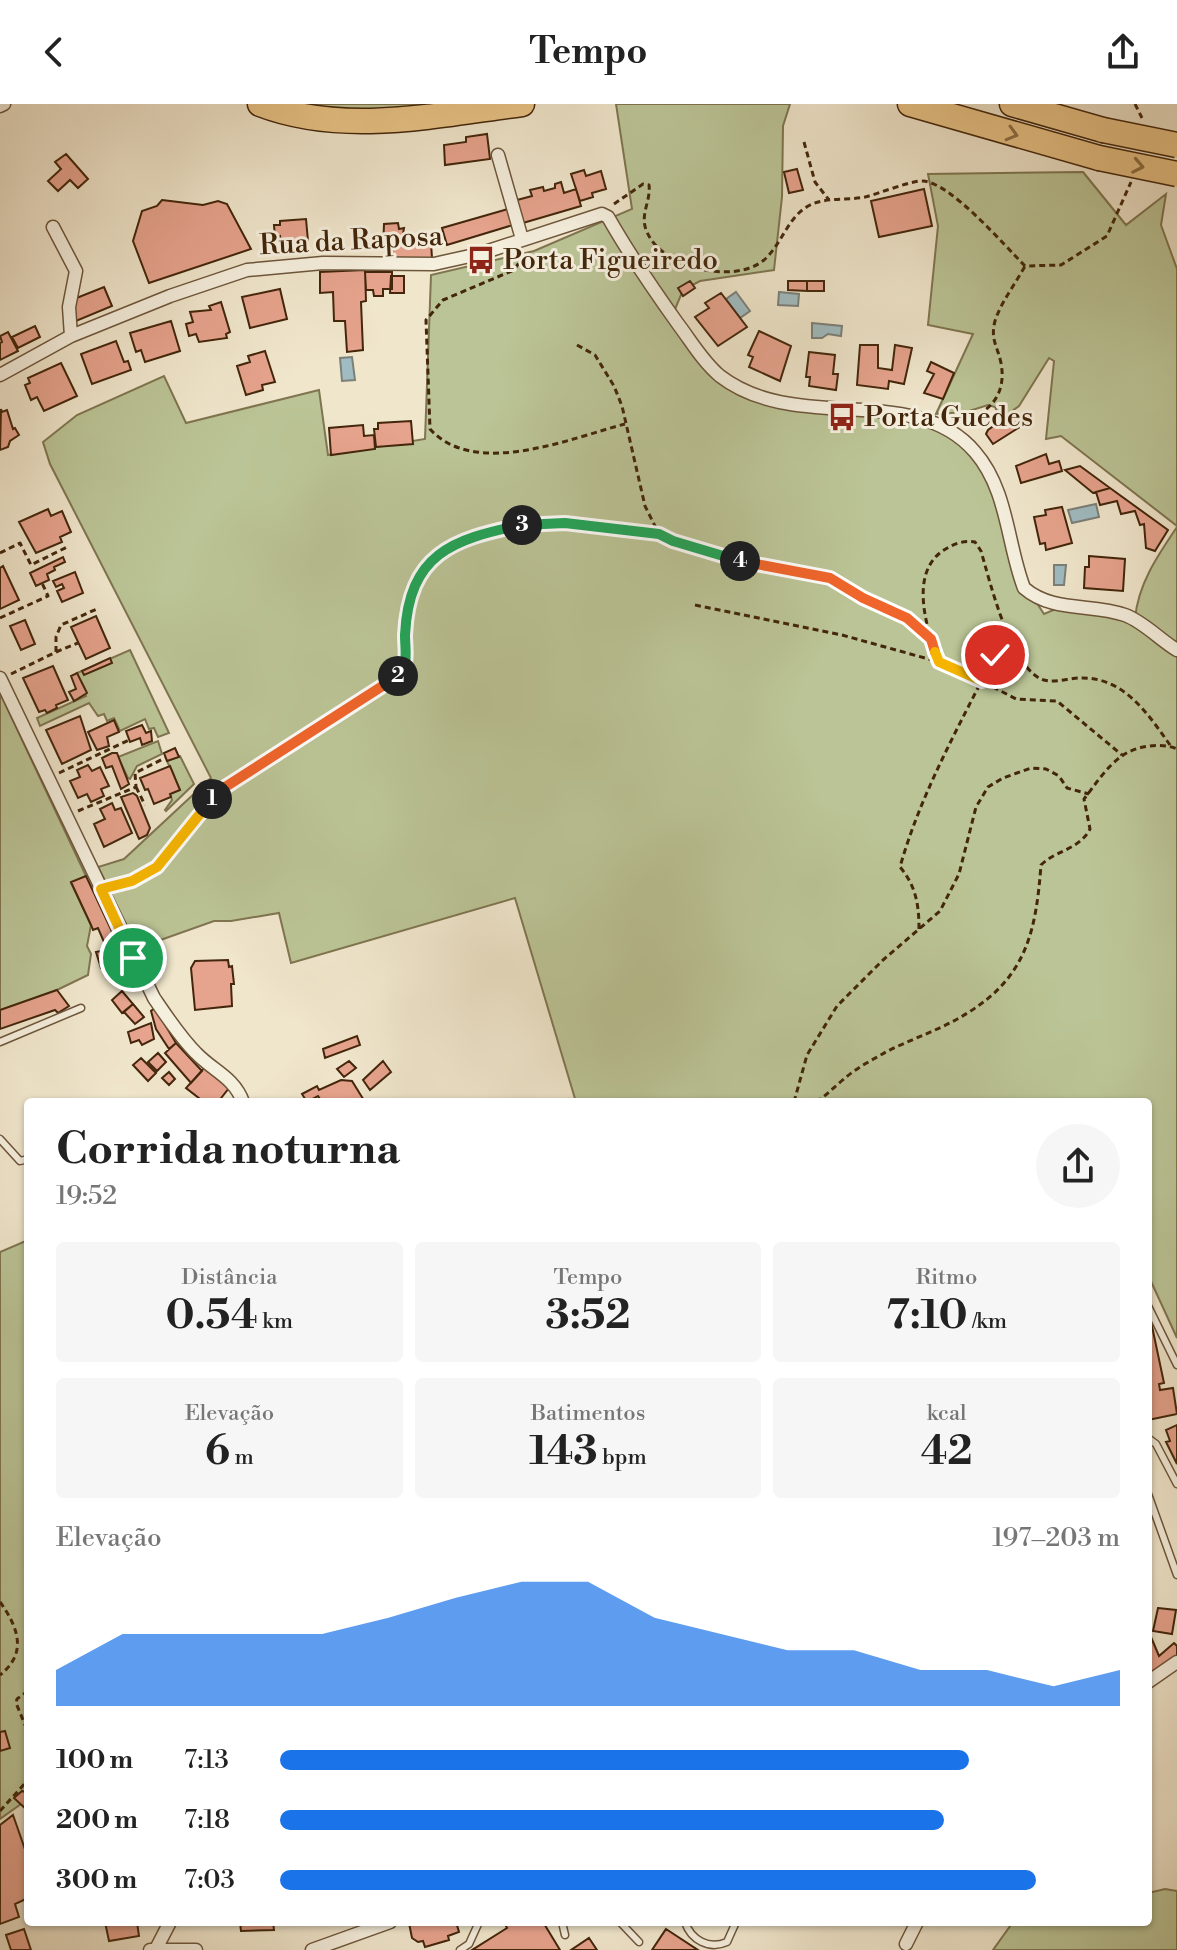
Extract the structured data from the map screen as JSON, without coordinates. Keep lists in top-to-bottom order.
{
  "streets": {
    "street": ["Rua da Raposa"]
  },
  "places": {
    "bus stop": ["Porta Figueiredo", "Porta Guedes"]
  },
  "page": {
    "header": "Tempo",
    "pins": [
      "3",
      "4",
      "2",
      "1"
    ],
    "heading": ["Corrida noturna", "19:52"],
    "stats": [
      ["Distância", "0.54 km"],
      ["Tempo", "3:52"],
      ["Ritmo", "7:10 /km"],
      ["Elevação", "6 m"],
      ["Batimentos", "143 bpm"],
      ["kcal", "42"]
    ],
    "chart": ["Elevação", "197–203 m"],
    "list": [
      {
        "name": "100 m",
        "note": "7:13"
      },
      {
        "name": "200 m",
        "note": "7:18"
      },
      {
        "name": "300 m",
        "note": "7:03"
      }
    ]
  }
}
